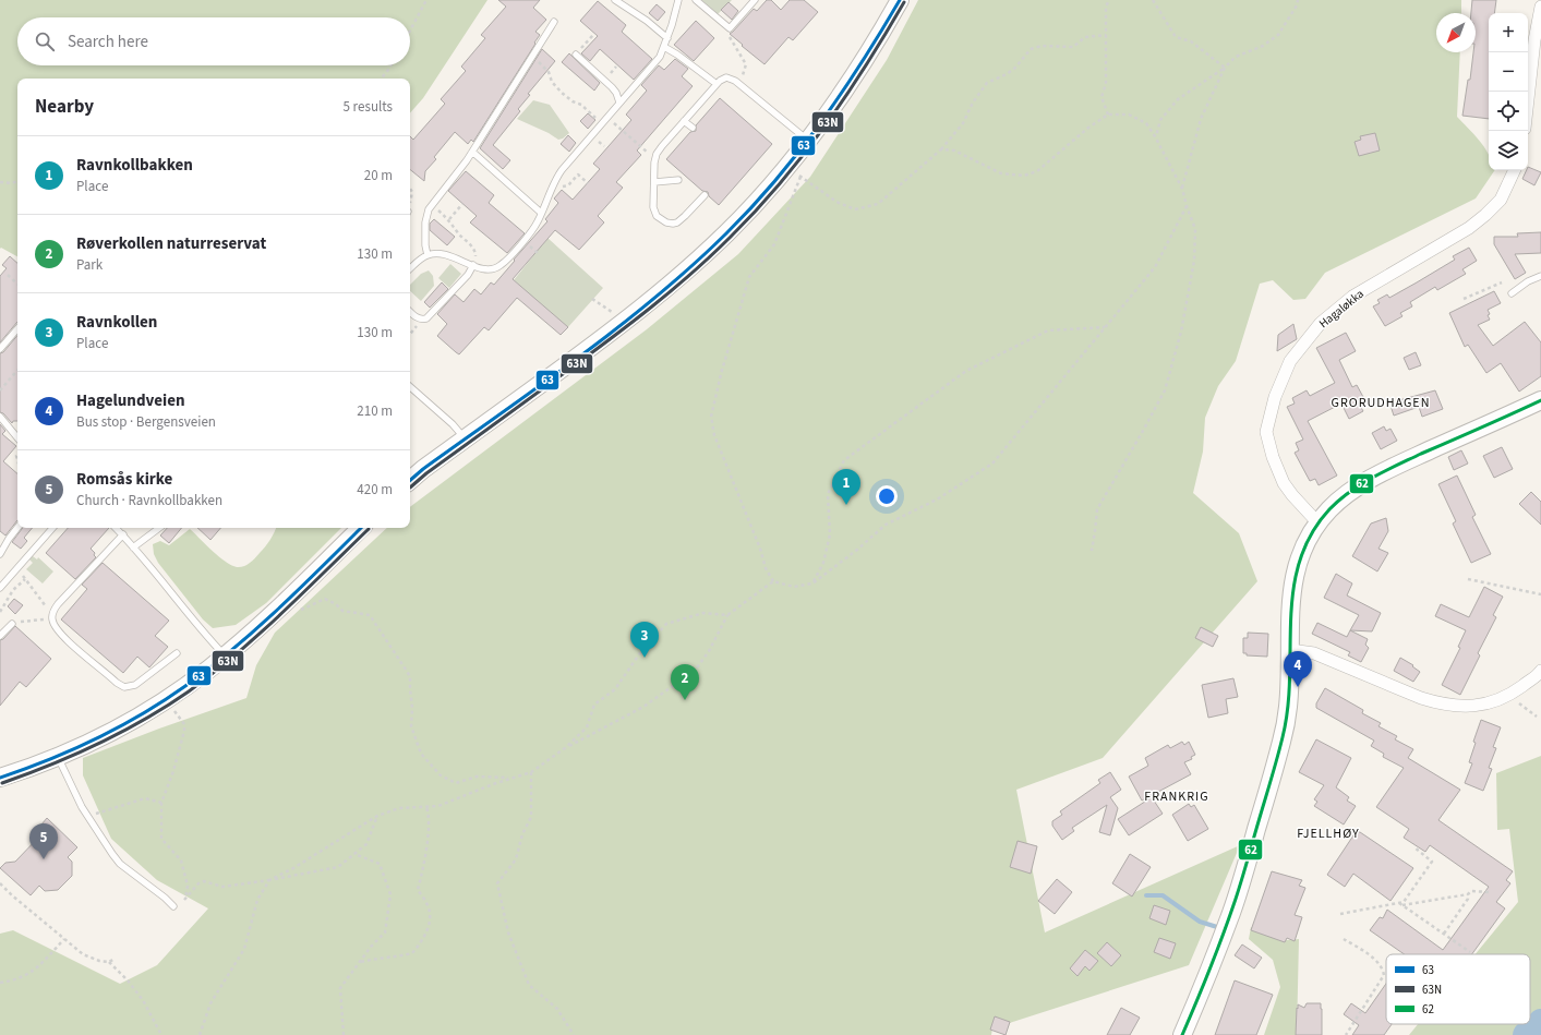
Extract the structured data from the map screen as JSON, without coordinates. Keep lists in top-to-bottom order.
{
  "streets": {
    "street": ["Hagaløkka"]
  },
  "districts": ["GRORUDHAGEN", "FRANKRIG", "FJELLHØY"],
  "lines": ["transit line 63", "transit line 63N", "transit line 62"],
  "legend": ["63", "63N", "62"],
  "north": "bottom left",
  "page": {
    "map_buttons": ["+", "−"],
    "search": "Search here",
    "heading": ["Nearby", "5 results"],
    "list": [
      {
        "mark": "1",
        "name": "Ravnkollbakken",
        "note": "Place",
        "value": "20 m"
      },
      {
        "mark": "2",
        "name": "Røverkollen naturreservat",
        "note": "Park",
        "value": "130 m"
      },
      {
        "mark": "3",
        "name": "Ravnkollen",
        "note": "Place",
        "value": "130 m"
      },
      {
        "mark": "4",
        "name": "Hagelundveien",
        "note": "Bus stop · Bergensveien",
        "value": "210 m"
      },
      {
        "mark": "5",
        "name": "Romsås kirke",
        "note": "Church · Ravnkollbakken",
        "value": "420 m"
      }
    ],
    "pins": [
      "1",
      "3",
      "4",
      "2",
      "5"
    ]
  }
}
